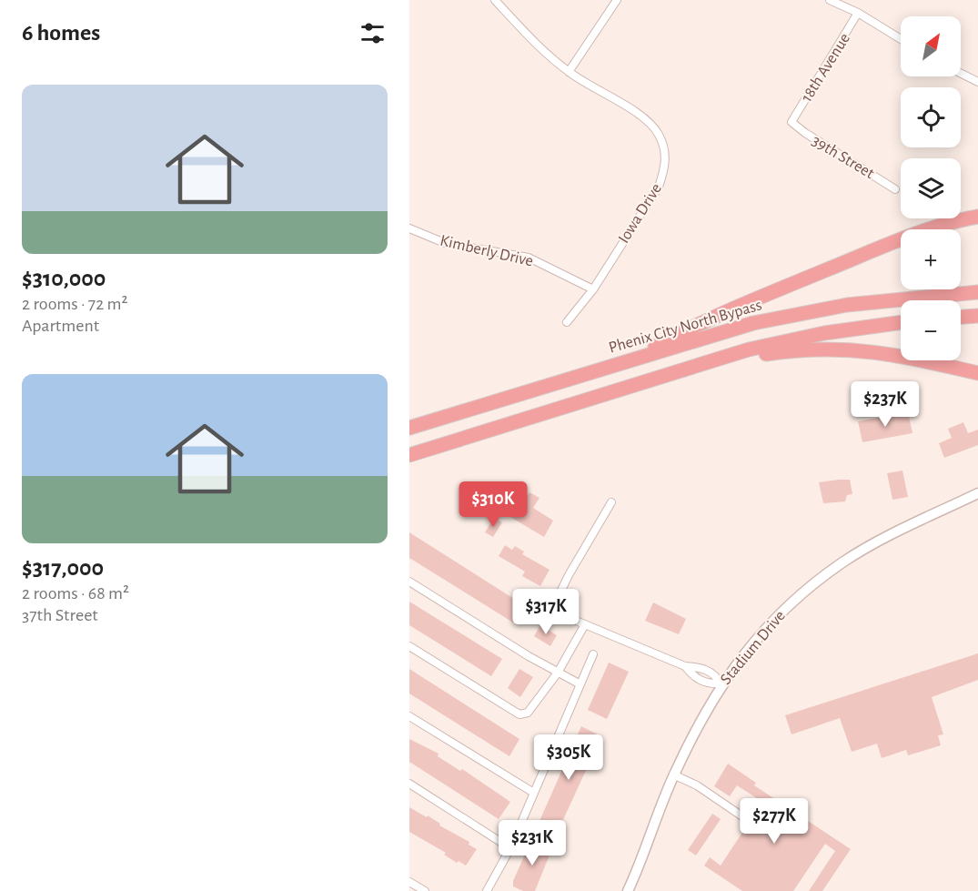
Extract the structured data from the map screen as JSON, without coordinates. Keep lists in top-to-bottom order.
{
  "streets": {
    "highway": ["Phenix City North Bypass"],
    "street": [
      "18th Avenue",
      "39th Street",
      "Iowa Drive",
      "Kimberly Drive",
      "Stadium Drive"
    ]
  },
  "crossings": [
    ["18th Avenue", "39th Street"],
    ["Iowa Drive", "Kimberly Drive"]
  ],
  "north": "top right",
  "page": {
    "heading": "6 homes",
    "map_buttons": ["+", "−"],
    "list": [
      {
        "name": "$310,000",
        "note": "2 rooms · 72 m² · Apartment"
      },
      {
        "name": "$317,000",
        "note": "2 rooms · 68 m² · 37th Street"
      }
    ],
    "price": [
      "$237K",
      "$310K",
      "$317K",
      "$305K",
      "$277K",
      "$231K"
    ]
  }
}
